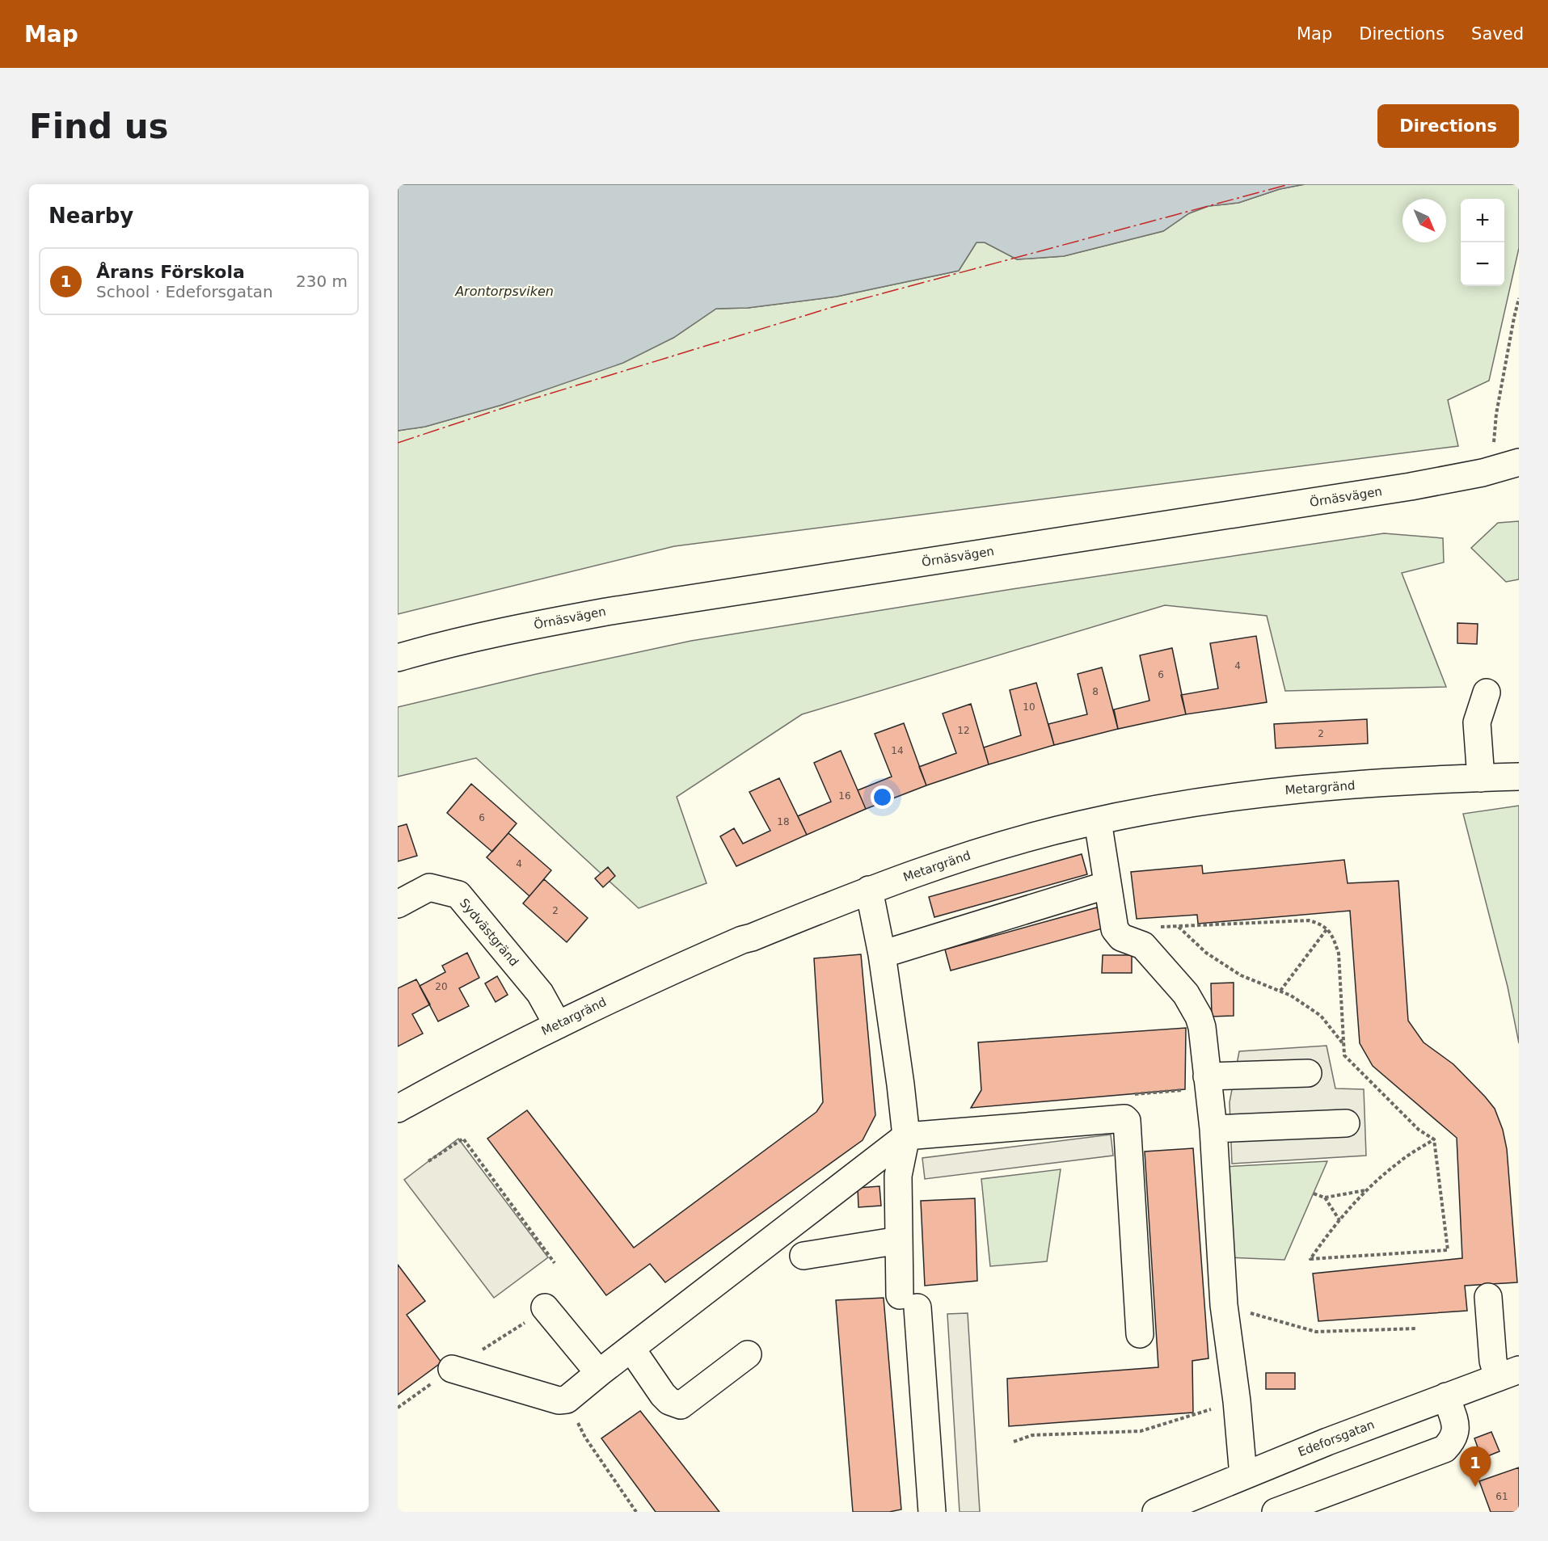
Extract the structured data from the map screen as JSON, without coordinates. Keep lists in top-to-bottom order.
{
  "streets": {
    "street": [
      "Örnäsvägen",
      "Metargränd",
      "Sydvästgränd",
      "Edeforsgatan"
    ]
  },
  "crossings": [
    ["Metargränd", "Sydvästgränd"]
  ],
  "water": ["Arontorpsviken"],
  "house_numbers": [
    "4",
    "6",
    "8",
    "10",
    "12",
    "2",
    "14",
    "16",
    "6",
    "18",
    "4",
    "2",
    "20",
    "61"
  ],
  "north": "bottom right",
  "page": {
    "header": "Map",
    "nav": ["Map", "Directions", "Saved"],
    "buttons": "Directions",
    "title": "Find us",
    "heading": "Nearby",
    "map_buttons": ["+", "−"],
    "list": [
      {
        "mark": "1",
        "name": "Årans Förskola",
        "note": "School · Edeforsgatan",
        "value": "230 m"
      }
    ],
    "pins": "1"
  }
}
